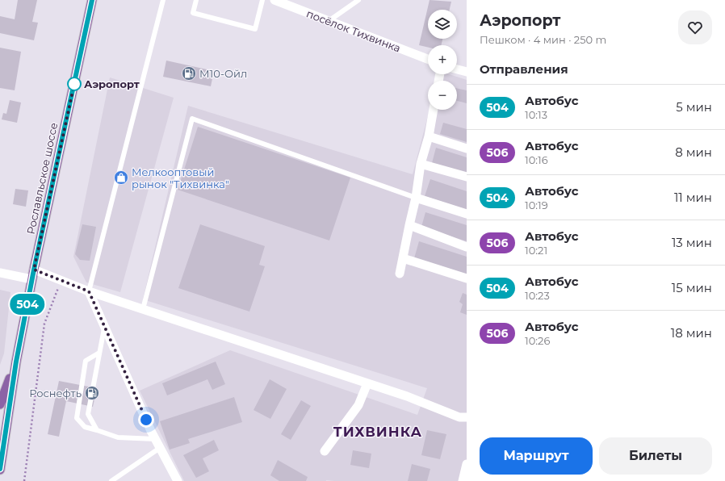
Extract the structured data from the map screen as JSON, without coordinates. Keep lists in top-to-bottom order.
{
  "streets": {
    "main road": ["Рославльское шоссе"],
    "street": ["посёлок Тихвинка"]
  },
  "districts": ["ТИХВИНКА"],
  "places": {
    "fuel station": ["М10-Ойл", "Роснефть"],
    "other": ["Аэропорт"],
    "shop": ["Мелкооптовый рынок \"Тихвинка\""]
  },
  "lines": ["bus line 504"],
  "page": {
    "on_map": "504",
    "heading": [
      ["Аэропорт", "Пешком · 4 мин · 250 m"],
      "Отправления"
    ],
    "map_buttons": ["+", "−"],
    "list": [
      {
        "mark": "504",
        "name": "Автобус",
        "note": "10:13",
        "value": "5 мин"
      },
      {
        "mark": "506",
        "name": "Автобус",
        "note": "10:16",
        "value": "8 мин"
      },
      {
        "mark": "504",
        "name": "Автобус",
        "note": "10:19",
        "value": "11 мин"
      },
      {
        "mark": "506",
        "name": "Автобус",
        "note": "10:21",
        "value": "13 мин"
      },
      {
        "mark": "504",
        "name": "Автобус",
        "note": "10:23",
        "value": "15 мин"
      },
      {
        "mark": "506",
        "name": "Автобус",
        "note": "10:26",
        "value": "18 мин"
      }
    ],
    "buttons": ["Маршрут", "Билеты"]
  }
}
